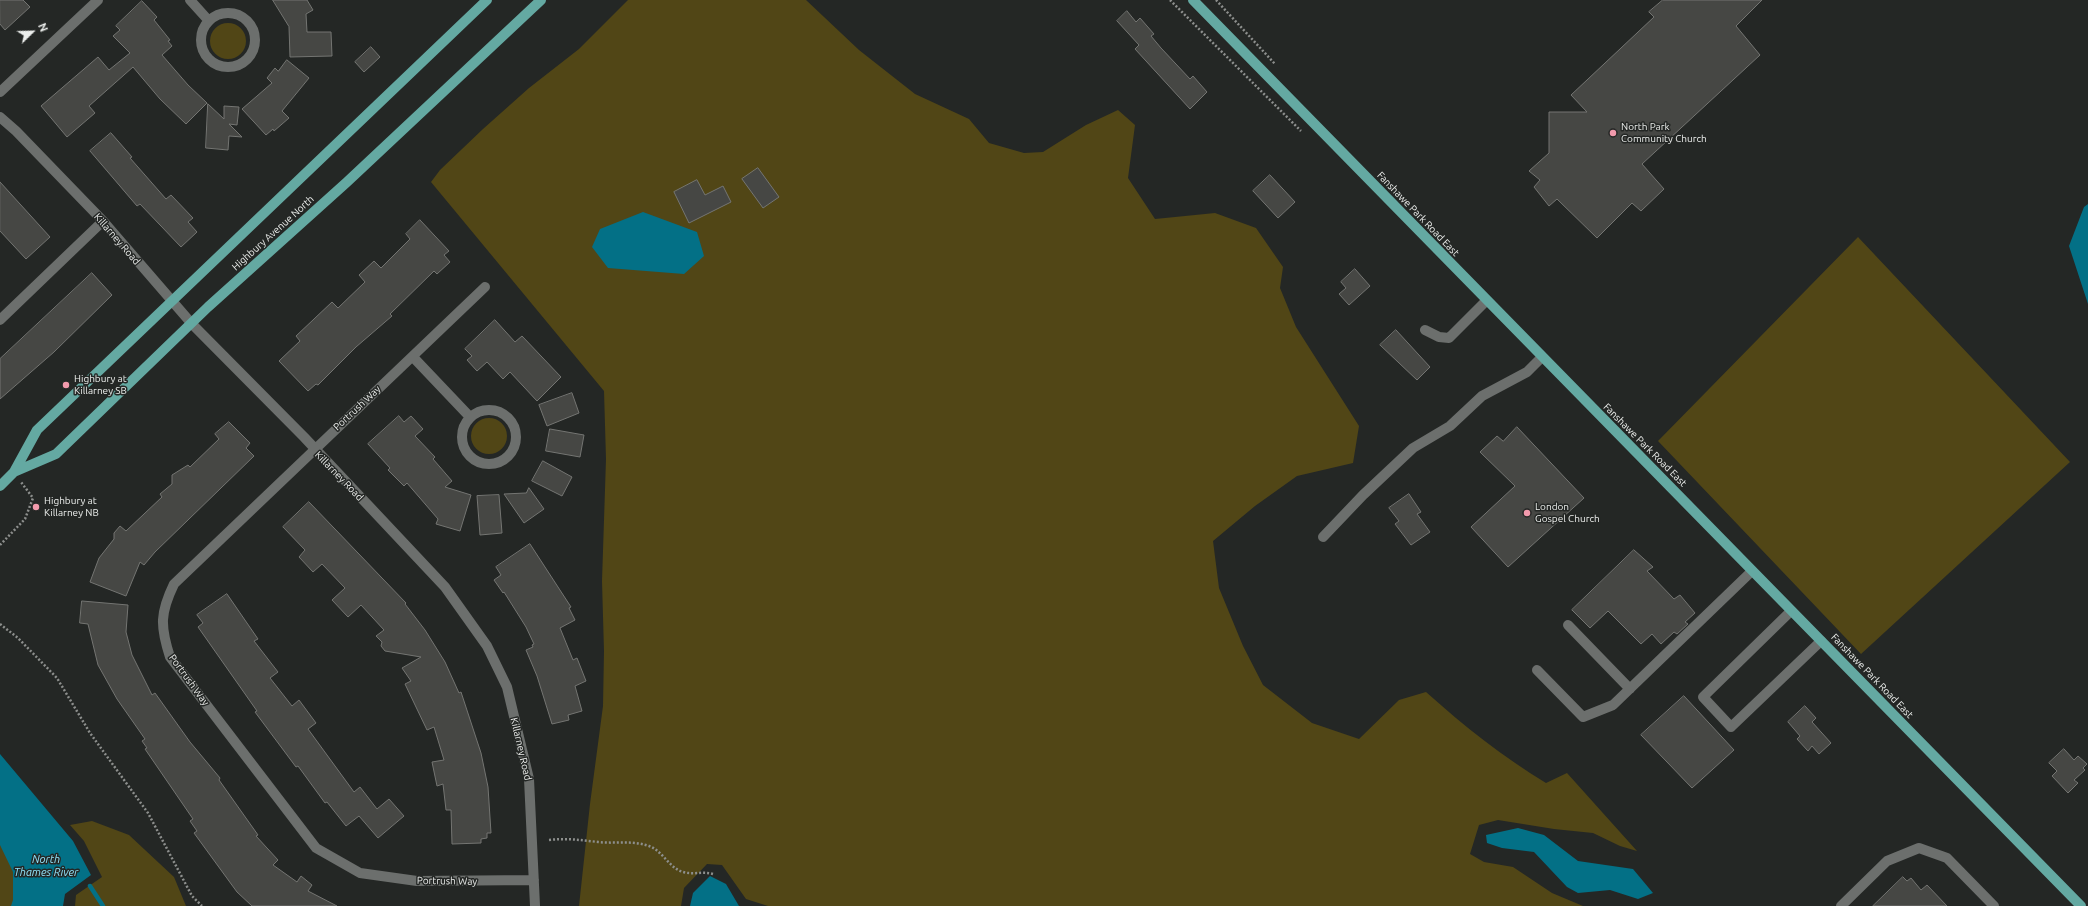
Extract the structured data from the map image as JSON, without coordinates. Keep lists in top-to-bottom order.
{
  "streets": {
    "main road": ["Fanshawe Park Road East", "Highbury Avenue North"],
    "street": ["Killarney Road", "Portrush Way"]
  },
  "crossings": [
    ["Highbury Avenue North", "Killarney Road"],
    ["Killarney Road", "Portrush Way"]
  ],
  "water": ["North Thames River"],
  "places": [
    "North Park Community Church",
    "Highbury at Killarney SB",
    "Highbury at Killarney NB",
    "London Gospel Church"
  ],
  "north": "top right"
}
